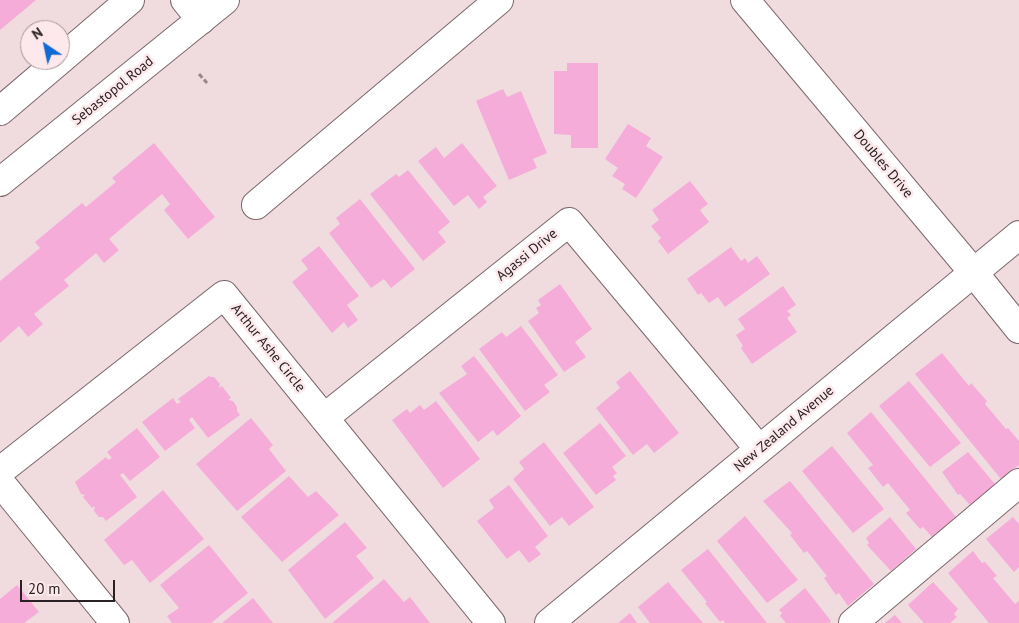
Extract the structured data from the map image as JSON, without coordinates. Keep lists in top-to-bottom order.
{
  "streets": {
    "street": [
      "Sebastopol Road",
      "Doubles Drive",
      "Agassi Drive",
      "Arthur Ashe Circle",
      "New Zealand Avenue"
    ]
  },
  "crossings": [
    ["Doubles Drive", "New Zealand Avenue"],
    ["Agassi Drive", "Arthur Ashe Circle"],
    ["Agassi Drive", "New Zealand Avenue"]
  ],
  "scale_bar": "20 m",
  "north": "top left"
}
